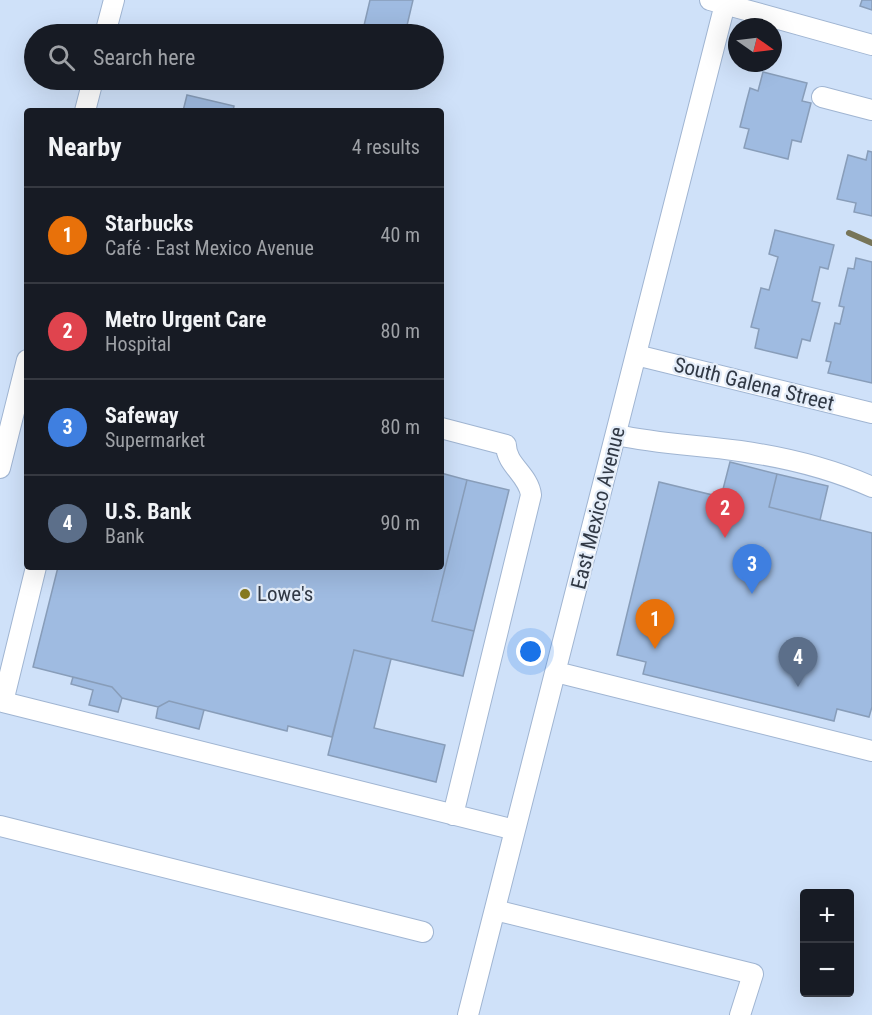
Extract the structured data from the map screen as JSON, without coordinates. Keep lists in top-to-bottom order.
{
  "streets": {
    "street": ["South Galena Street", "East Mexico Avenue"]
  },
  "crossings": [
    ["South Galena Street", "East Mexico Avenue"]
  ],
  "places": ["Lowe's"],
  "north": "right",
  "page": {
    "search": "Search here",
    "heading": ["Nearby", "4 results"],
    "list": [
      {
        "mark": "1",
        "name": "Starbucks",
        "note": "Café · East Mexico Avenue",
        "value": "40 m"
      },
      {
        "mark": "2",
        "name": "Metro Urgent Care",
        "note": "Hospital",
        "value": "80 m"
      },
      {
        "mark": "3",
        "name": "Safeway",
        "note": "Supermarket",
        "value": "80 m"
      },
      {
        "mark": "4",
        "name": "U.S. Bank",
        "note": "Bank",
        "value": "90 m"
      }
    ],
    "pins": [
      "2",
      "3",
      "1",
      "4"
    ],
    "map_buttons": ["+", "−"]
  }
}
